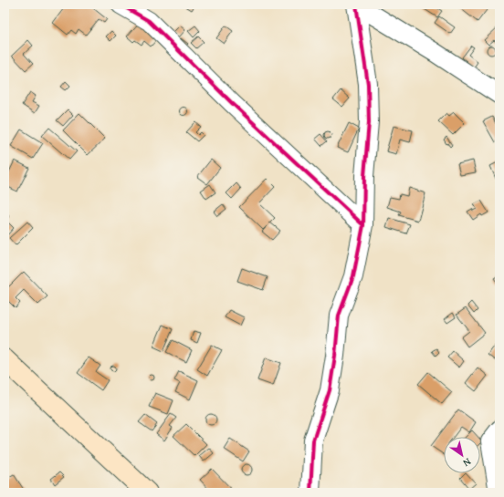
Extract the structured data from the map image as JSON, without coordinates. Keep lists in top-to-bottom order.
{
  "north": "bottom right"
}
